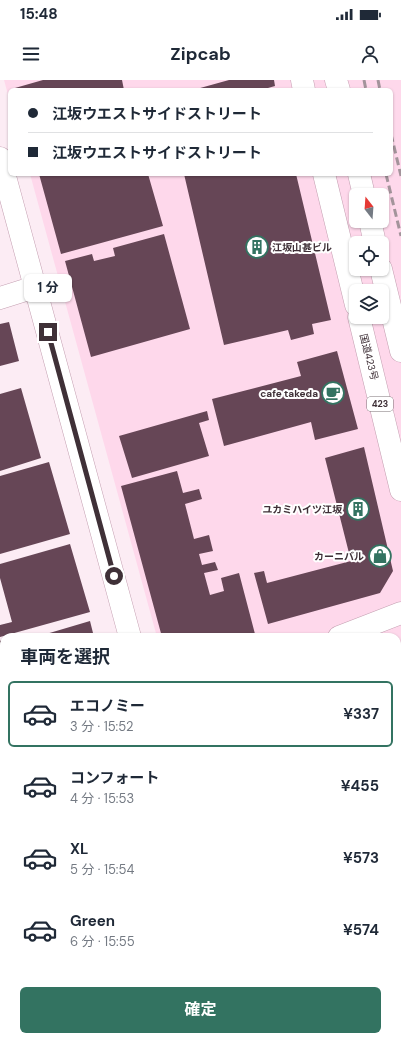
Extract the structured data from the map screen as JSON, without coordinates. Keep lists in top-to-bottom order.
{
  "streets": {
    "main road": ["国道423号", "423"]
  },
  "places": {
    "building": ["江坂山甚ビル", "ユカミハイツ江坂"],
    "cafe": ["cafe takeda"],
    "shop": ["カーニバル"]
  },
  "north": "top",
  "page": {
    "status": "15:48",
    "header": "Zipcab",
    "banner": ["江坂ウエストサイドストリート", "江坂ウエストサイドストリート"],
    "bubble": "1 分",
    "heading": "車両を選択",
    "list": [
      {
        "name": "エコノミー",
        "note": "3 分 · 15:52",
        "value": "¥337"
      },
      {
        "name": "コンフォート",
        "note": "4 分 · 15:53",
        "value": "¥455"
      },
      {
        "name": "XL",
        "note": "5 分 · 15:54",
        "value": "¥573"
      },
      {
        "name": "Green",
        "note": "6 分 · 15:55",
        "value": "¥574"
      }
    ],
    "buttons": "確定"
  }
}
